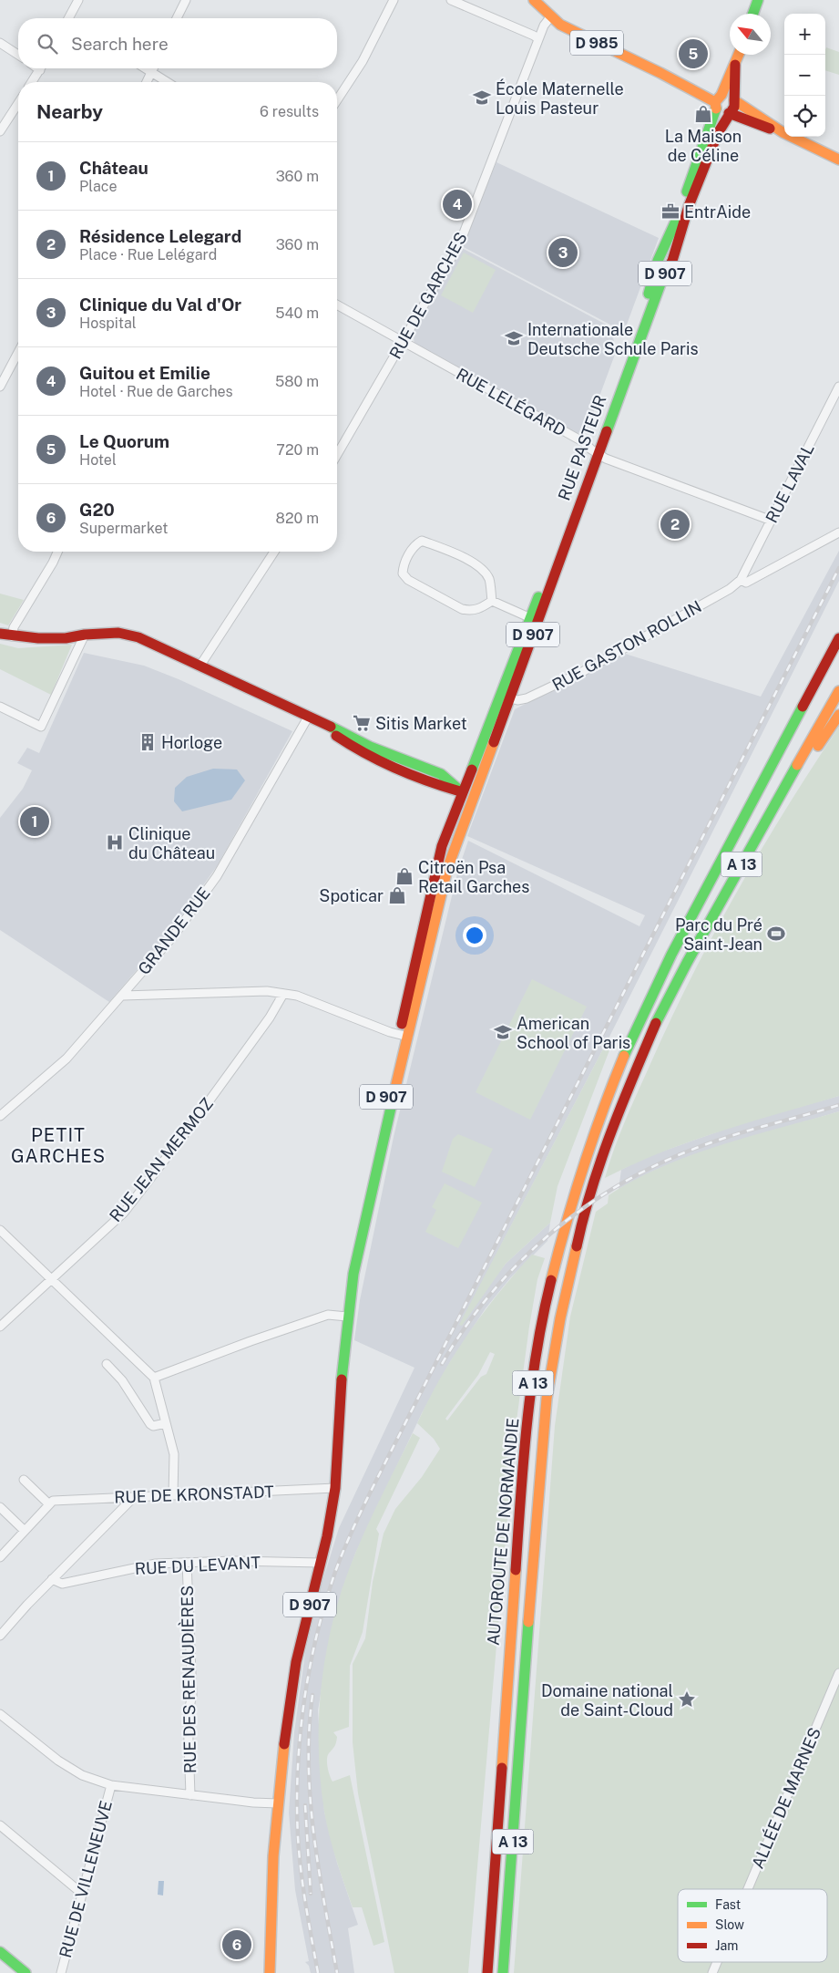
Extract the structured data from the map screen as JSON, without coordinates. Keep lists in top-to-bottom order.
{
  "streets": {
    "main road": [
      "D 985",
      "D 907",
      "RUE PASTEUR",
      "A 13",
      "AUTOROUTE DE NORMANDIE"
    ],
    "street": [
      "RUE DE GARCHES",
      "RUE LELÉGARD",
      "RUE LAVAL",
      "RUE GASTON ROLLIN",
      "GRANDE RUE",
      "RUE JEAN MERMOZ",
      "RUE DE KRONSTADT",
      "RUE DU LEVANT",
      "RUE DES RENAUDIÈRES",
      "ALLÉE DE MARNES",
      "RUE DE VILLENEUVE"
    ]
  },
  "crossings": [
    ["D 985", "D 907"],
    ["D 985", "RUE DE GARCHES"],
    ["D 985", "RUE PASTEUR"],
    ["D 907", "RUE PASTEUR"],
    ["D 907", "RUE DE KRONSTADT"],
    ["D 907", "RUE DU LEVANT"],
    ["RUE DE GARCHES", "RUE LELÉGARD"],
    ["RUE LELÉGARD", "RUE PASTEUR"],
    ["RUE LELÉGARD", "RUE LAVAL"],
    ["RUE PASTEUR", "RUE GASTON ROLLIN"],
    ["RUE LAVAL", "RUE GASTON ROLLIN"],
    ["RUE DU LEVANT", "RUE DES RENAUDIÈRES"]
  ],
  "districts": ["PETIT GARCHES"],
  "places": {
    "school or university": ["École Maternelle Louis Pasteur", "Internationale Deutsche Schule Paris", "American School of Paris"],
    "shop": ["La Maison de Céline", "Citroën Psa Retail Garches", "Spoticar"],
    "office": ["EntrAide"],
    "supermarket": ["Sitis Market"],
    "building": ["Horloge"],
    "hospital": ["Clinique du Château"],
    "sports": ["Parc du Pré Saint-Jean"],
    "place": ["Domaine national de Saint-Cloud"]
  },
  "legend": ["Fast", "Slow", "Jam"],
  "north": "top left",
  "page": {
    "map_buttons": ["+", "−"],
    "search": "Search here",
    "pins": [
      "5",
      "4",
      "3",
      "2",
      "1",
      "6"
    ],
    "heading": ["Nearby", "6 results"],
    "list": [
      {
        "mark": "1",
        "name": "Château",
        "note": "Place",
        "value": "360 m"
      },
      {
        "mark": "2",
        "name": "Résidence Lelegard",
        "note": "Place · Rue Lelégard",
        "value": "360 m"
      },
      {
        "mark": "3",
        "name": "Clinique du Val d'Or",
        "note": "Hospital",
        "value": "540 m"
      },
      {
        "mark": "4",
        "name": "Guitou et Emilie",
        "note": "Hotel · Rue de Garches",
        "value": "580 m"
      },
      {
        "mark": "5",
        "name": "Le Quorum",
        "note": "Hotel",
        "value": "720 m"
      },
      {
        "mark": "6",
        "name": "G20",
        "note": "Supermarket",
        "value": "820 m"
      }
    ]
  }
}
